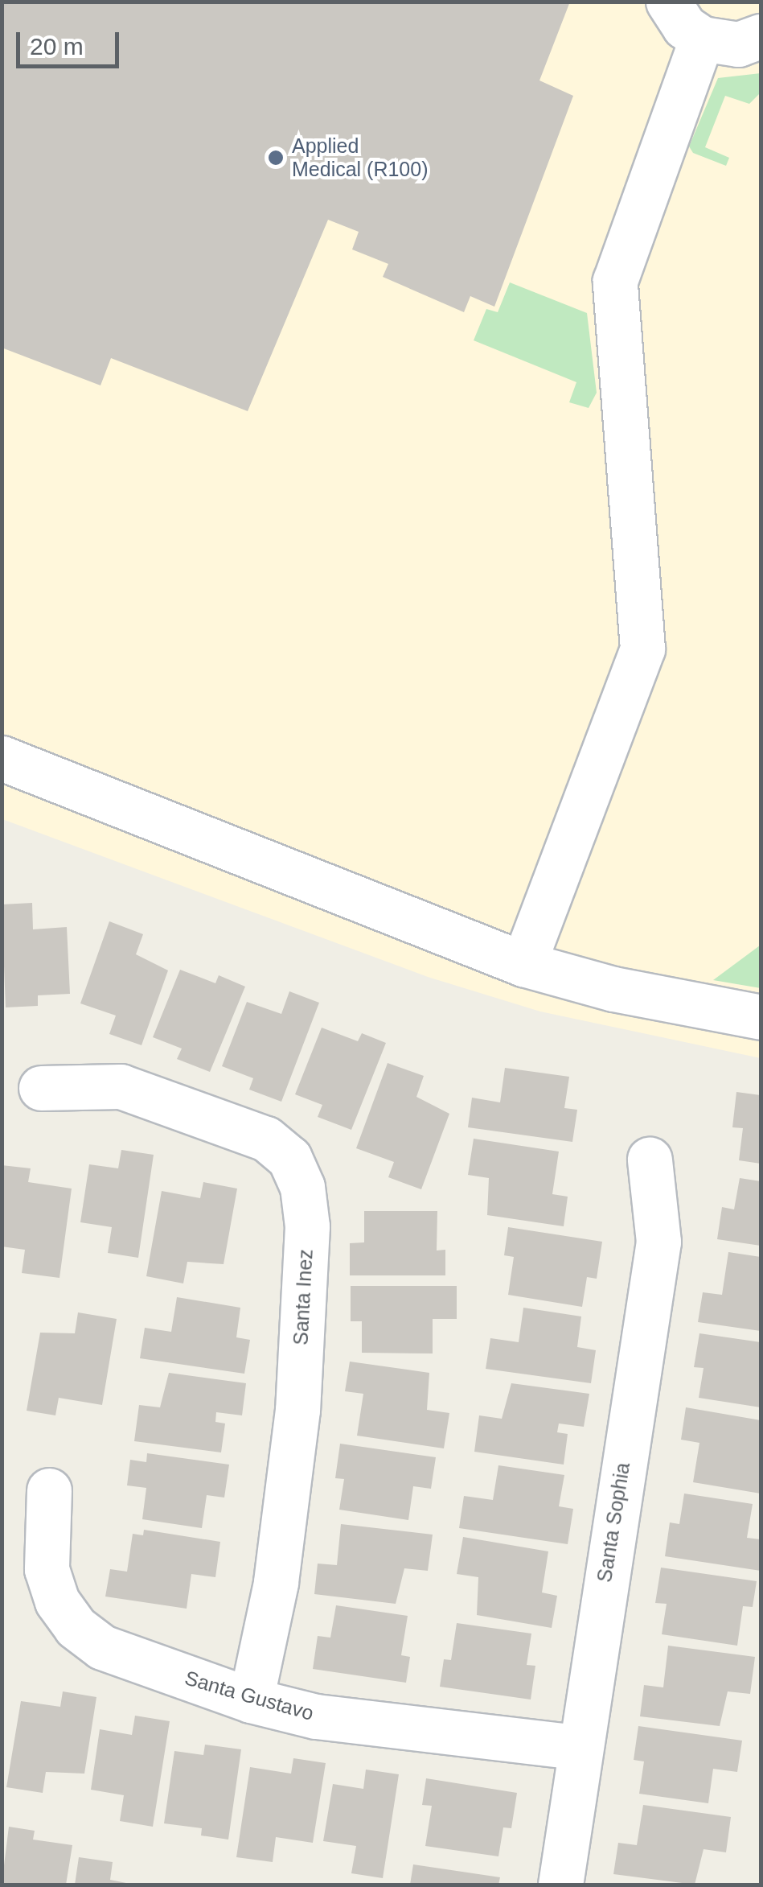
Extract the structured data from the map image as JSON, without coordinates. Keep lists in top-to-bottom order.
{
  "streets": {
    "street": ["Santa Inez", "Santa Sophia", "Santa Gustavo"]
  },
  "crossings": [
    ["Santa Inez", "Santa Gustavo"],
    ["Santa Sophia", "Santa Gustavo"]
  ],
  "places": ["Applied Medical (R100)"],
  "scale_bar": "20 m"
}
